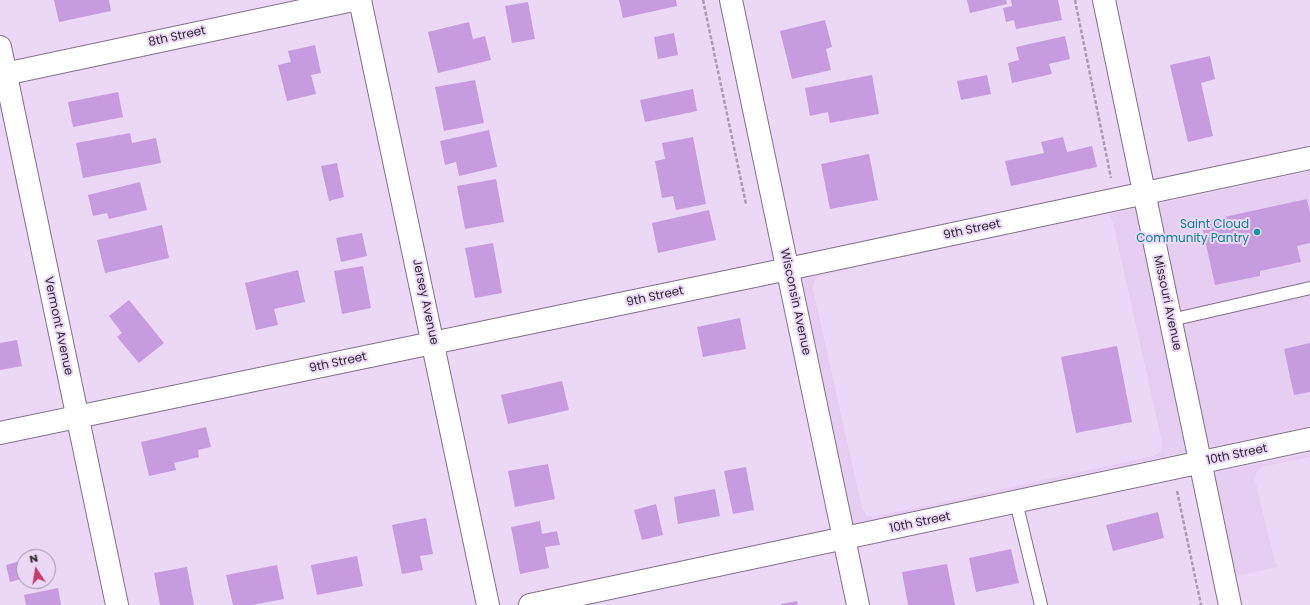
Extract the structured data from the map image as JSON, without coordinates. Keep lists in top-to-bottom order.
{
  "streets": {
    "street": [
      "8th Street",
      "9th Street",
      "Jersey Avenue",
      "Wisconsin Avenue",
      "Missouri Avenue",
      "Vermont Avenue",
      "10th Street"
    ]
  },
  "crossings": [
    ["8th Street", "Vermont Avenue"],
    ["9th Street", "Jersey Avenue"],
    ["9th Street", "Wisconsin Avenue"],
    ["9th Street", "Missouri Avenue"],
    ["9th Street", "Vermont Avenue"],
    ["Wisconsin Avenue", "10th Street"],
    ["Missouri Avenue", "10th Street"]
  ],
  "places": ["Saint Cloud Community Pantry"],
  "north": "top"
}
